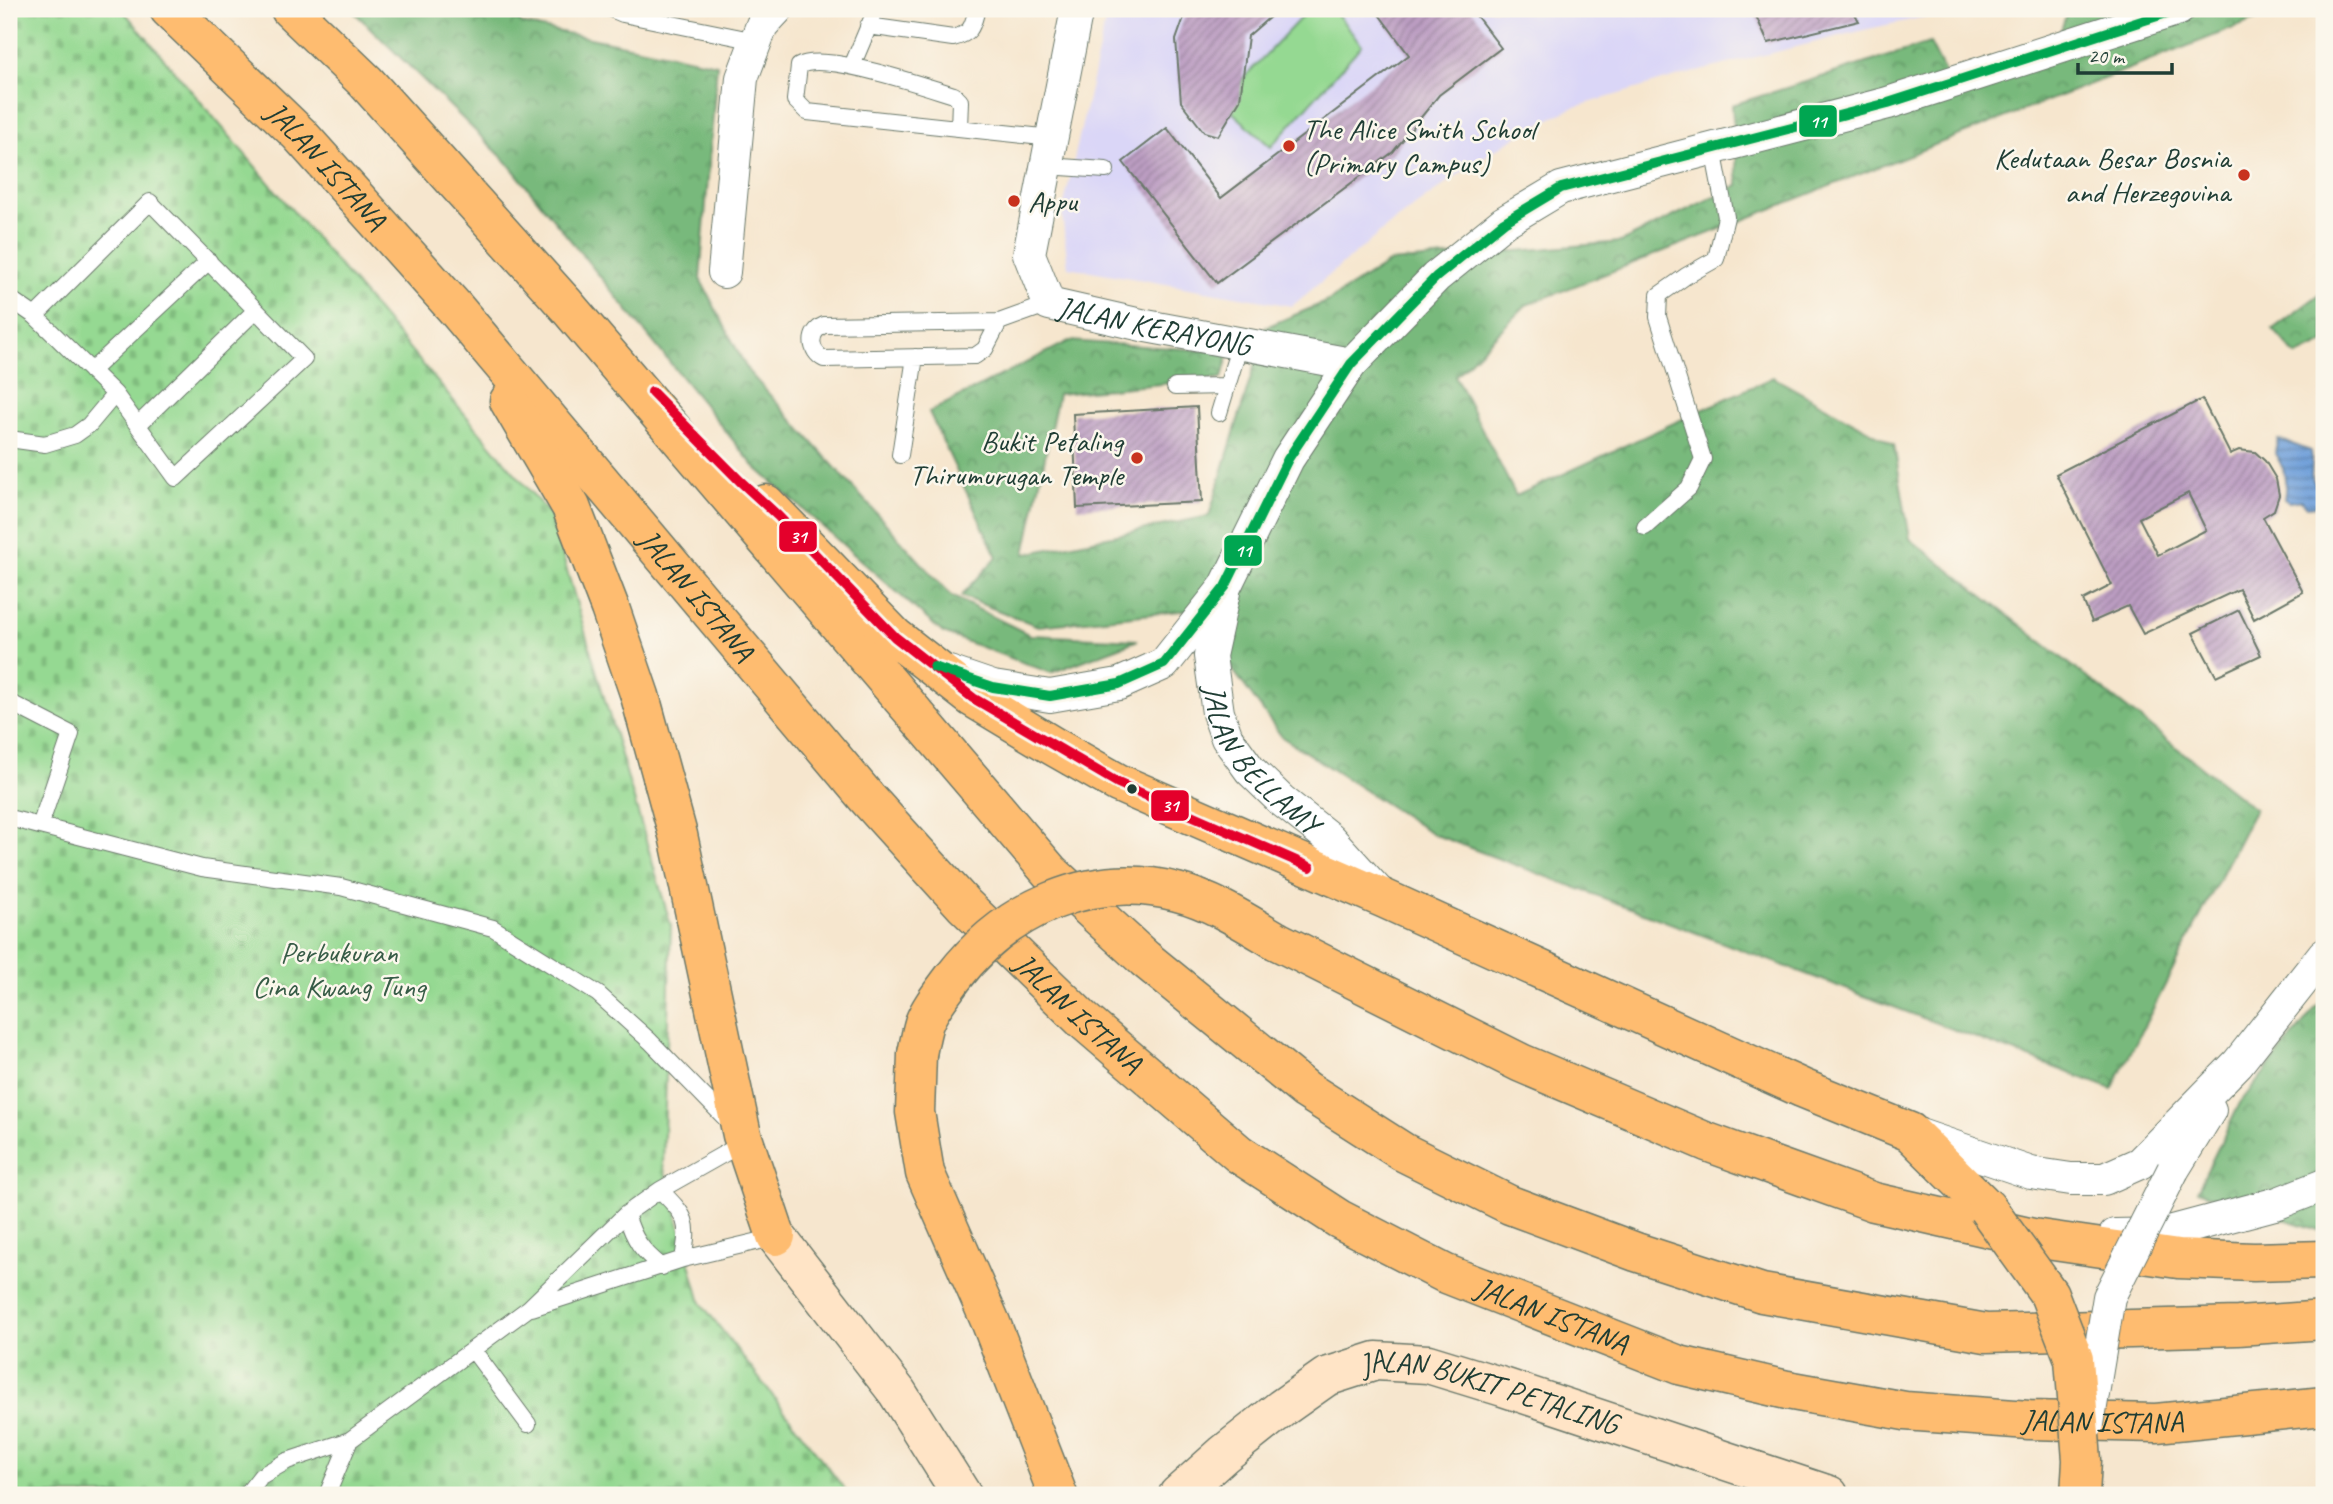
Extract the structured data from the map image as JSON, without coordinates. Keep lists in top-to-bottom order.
{
  "streets": {
    "main road": ["JALAN ISTANA", "JALAN BUKIT PETALING"],
    "street": ["JALAN KERAYONG", "JALAN BELLAMY"]
  },
  "crossings": [
    ["JALAN KERAYONG", "JALAN BELLAMY"]
  ],
  "parks": ["Perbukuran Cina Kwang Tung"],
  "places": [
    "The Alice Smith School (Primary Campus)",
    "Kedutaan Besar Bosnia and Herzegovina",
    "Appu",
    "Bukit Petaling Thirumurugan Temple"
  ],
  "lines": ["transit line 11", "transit line 31"],
  "scale_bar": "20 m"
}
